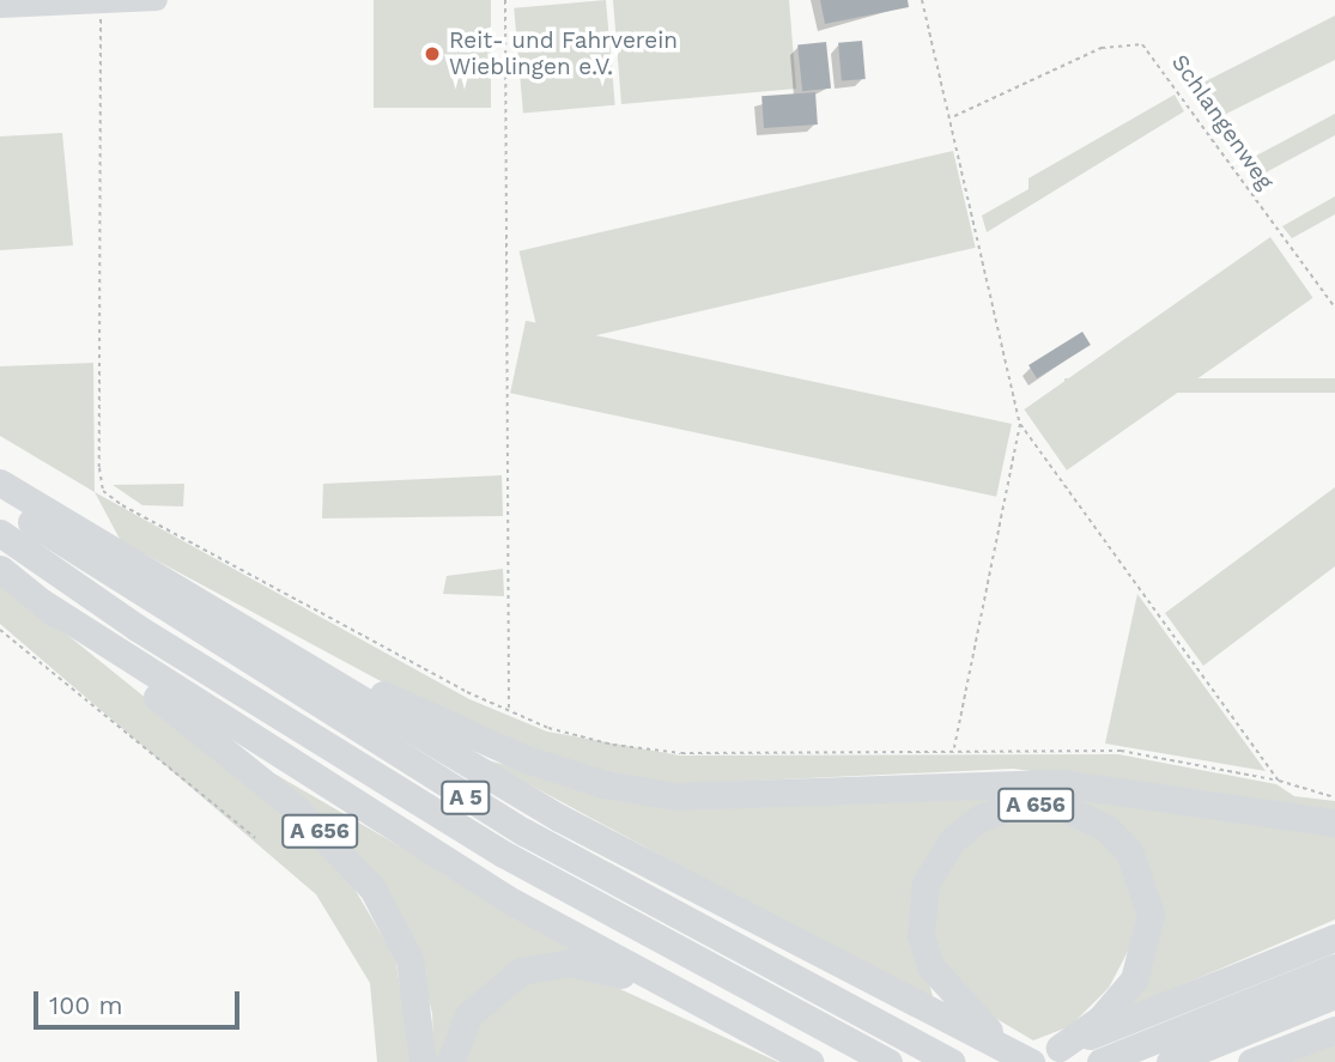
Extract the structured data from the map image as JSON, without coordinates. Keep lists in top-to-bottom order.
{
  "streets": {
    "highway": ["A 5", "A 656"],
    "path": ["Schlangenweg"]
  },
  "crossings": [
    ["A 5", "A 656"]
  ],
  "places": ["Reit- und Fahrverein Wieblingen e.V."],
  "scale_bar": "100 m"
}
